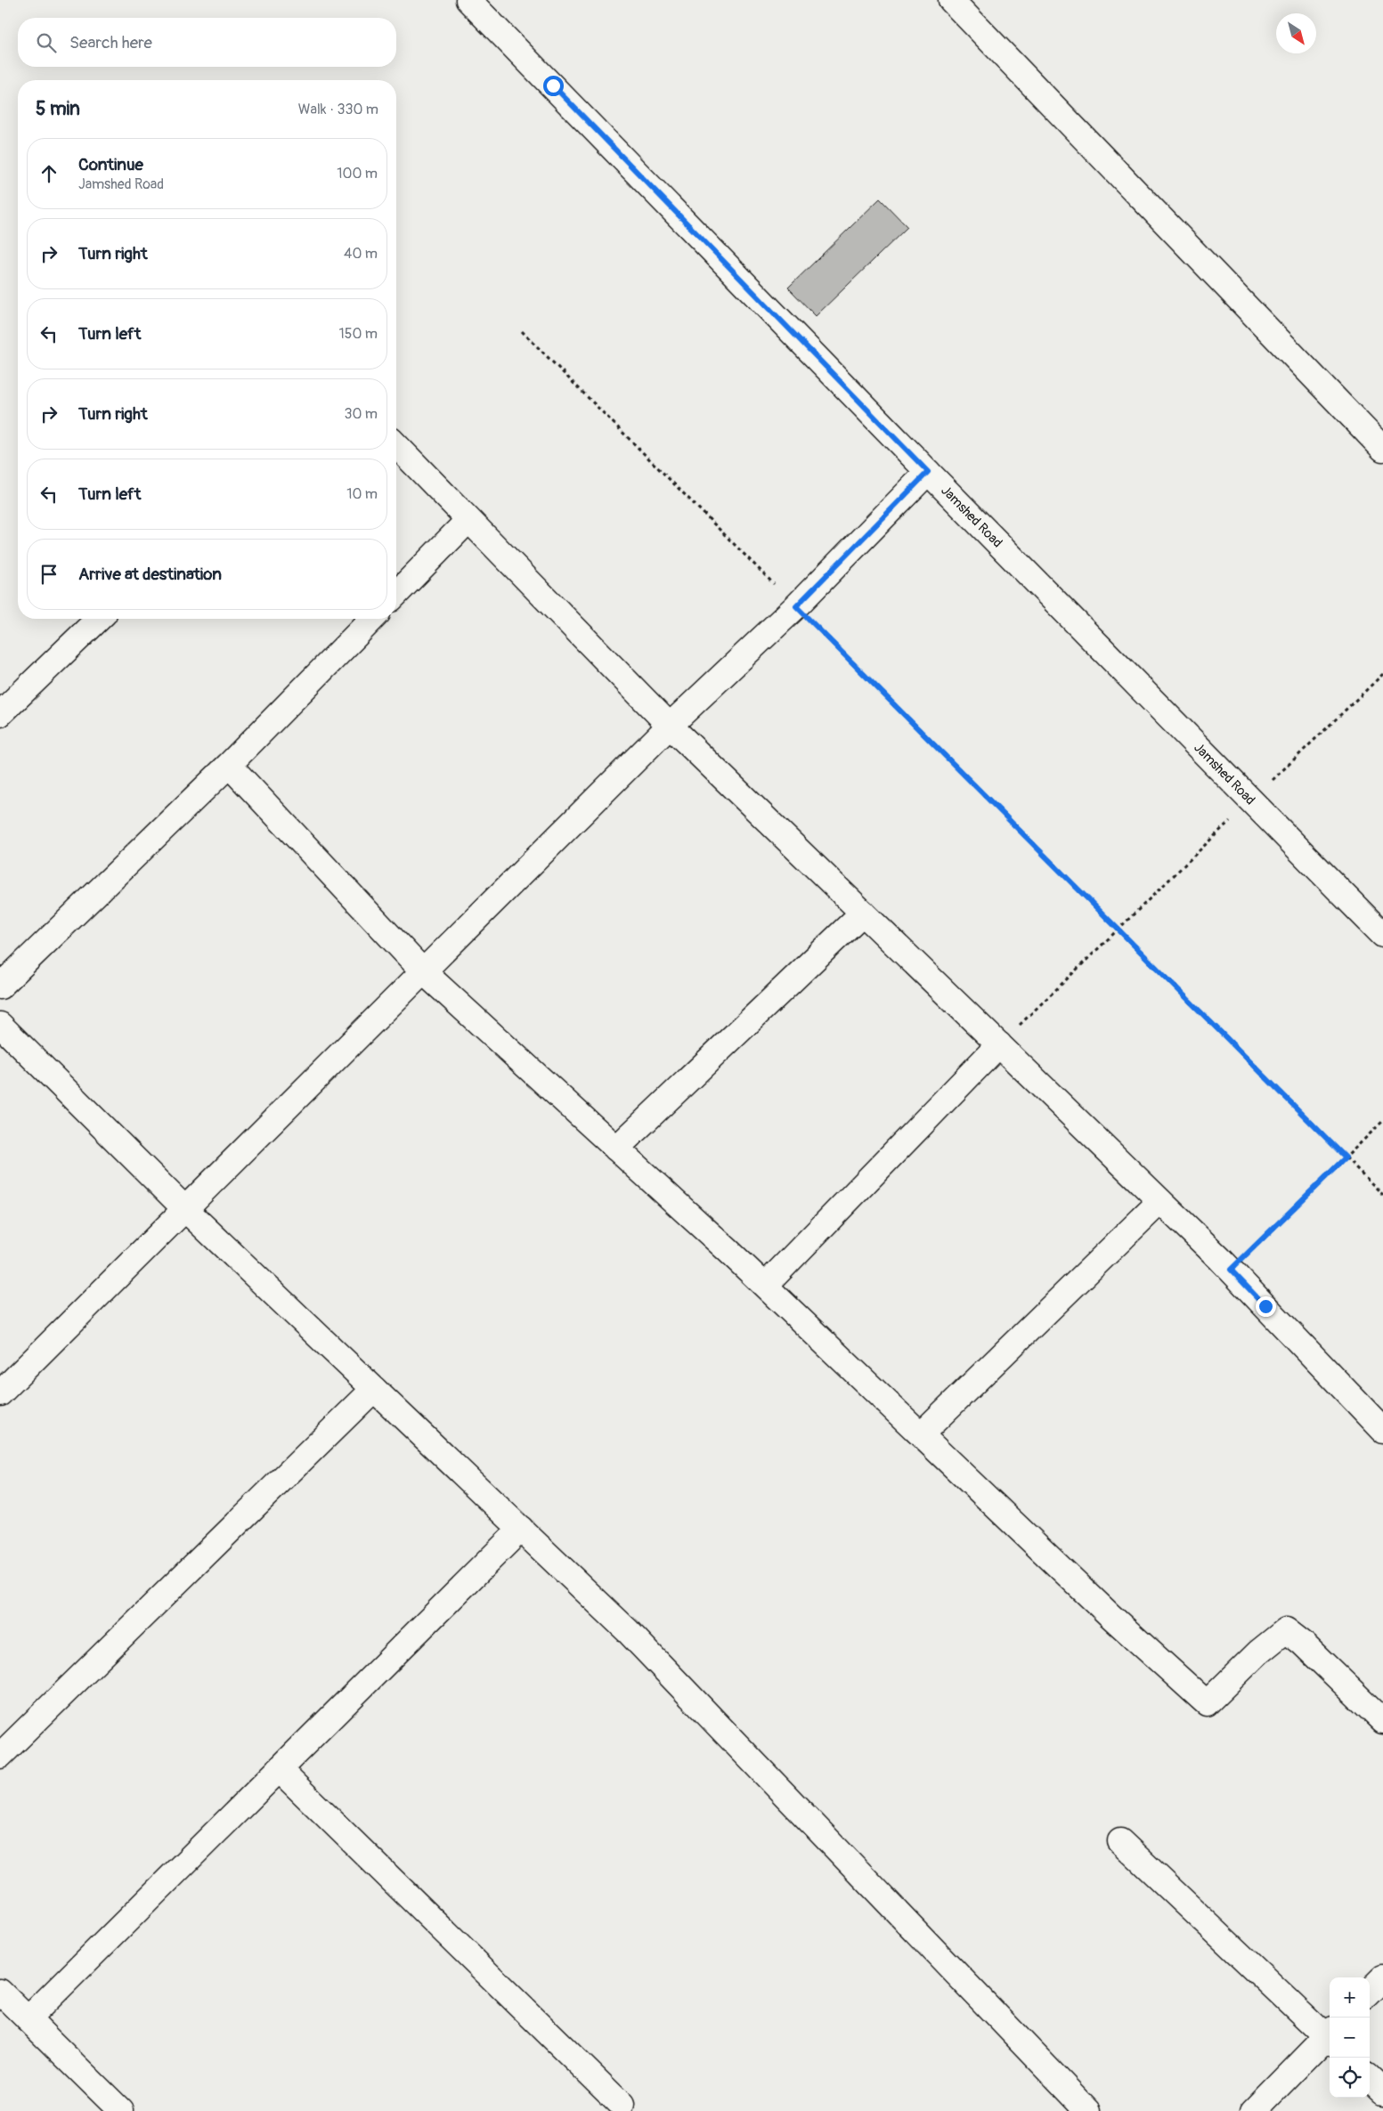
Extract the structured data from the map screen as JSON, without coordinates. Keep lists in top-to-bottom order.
{
  "streets": {
    "street": ["Jamshed Road"]
  },
  "north": "bottom right",
  "page": {
    "search": "Search here",
    "heading": ["5 min", "Walk · 330 m"],
    "list": [
      ["Continue", "Jamshed Road", "100 m"],
      ["Turn right", "40 m"],
      ["Turn left", "150 m"],
      ["Turn right", "30 m"],
      ["Turn left", "10 m"],
      "Arrive at destination"
    ],
    "map_buttons": ["+", "−"]
  }
}
